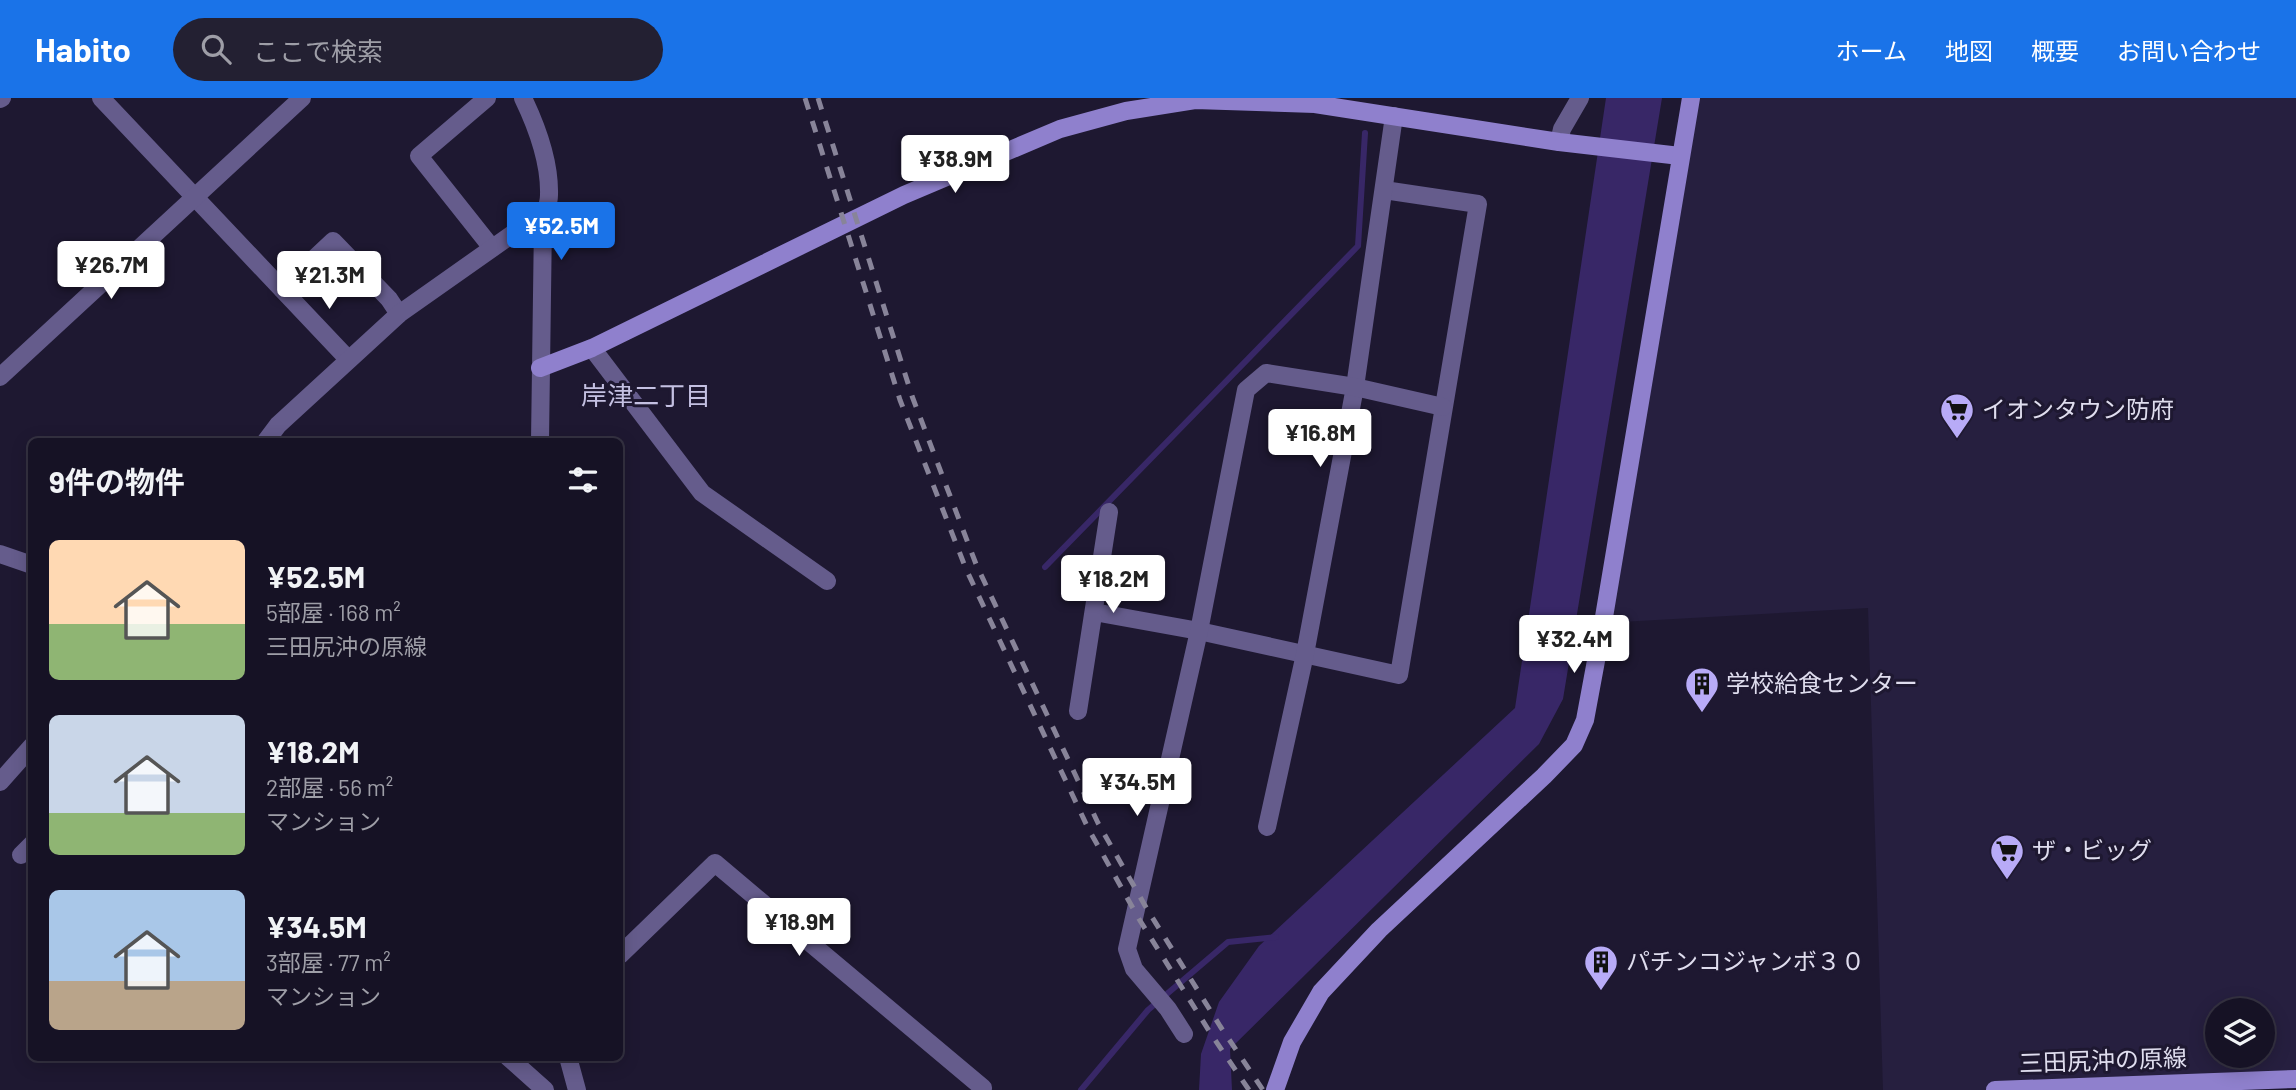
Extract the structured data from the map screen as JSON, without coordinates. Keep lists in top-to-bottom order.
{
  "streets": {
    "street": ["三田尻沖の原線"]
  },
  "districts": ["岸津二丁目"],
  "places": {
    "supermarket": ["イオンタウン防府", "ザ・ビッグ"],
    "building": ["学校給食センター", "パチンコジャンボ３０"]
  },
  "page": {
    "header": "Habito",
    "search": "ここで検索",
    "nav": [
      "ホーム",
      "地図",
      "概要",
      "お問い合わせ"
    ],
    "price": [
      "¥38.9M",
      "¥52.5M",
      "¥26.7M",
      "¥21.3M",
      "¥16.8M",
      "¥18.2M",
      "¥32.4M",
      "¥34.5M",
      "¥18.9M"
    ],
    "heading": "9件の物件",
    "list": [
      {
        "name": "¥52.5M",
        "note": "5部屋 · 168 m² · 三田尻沖の原線"
      },
      {
        "name": "¥18.2M",
        "note": "2部屋 · 56 m² · マンション"
      },
      {
        "name": "¥34.5M",
        "note": "3部屋 · 77 m² · マンション"
      }
    ]
  }
}
